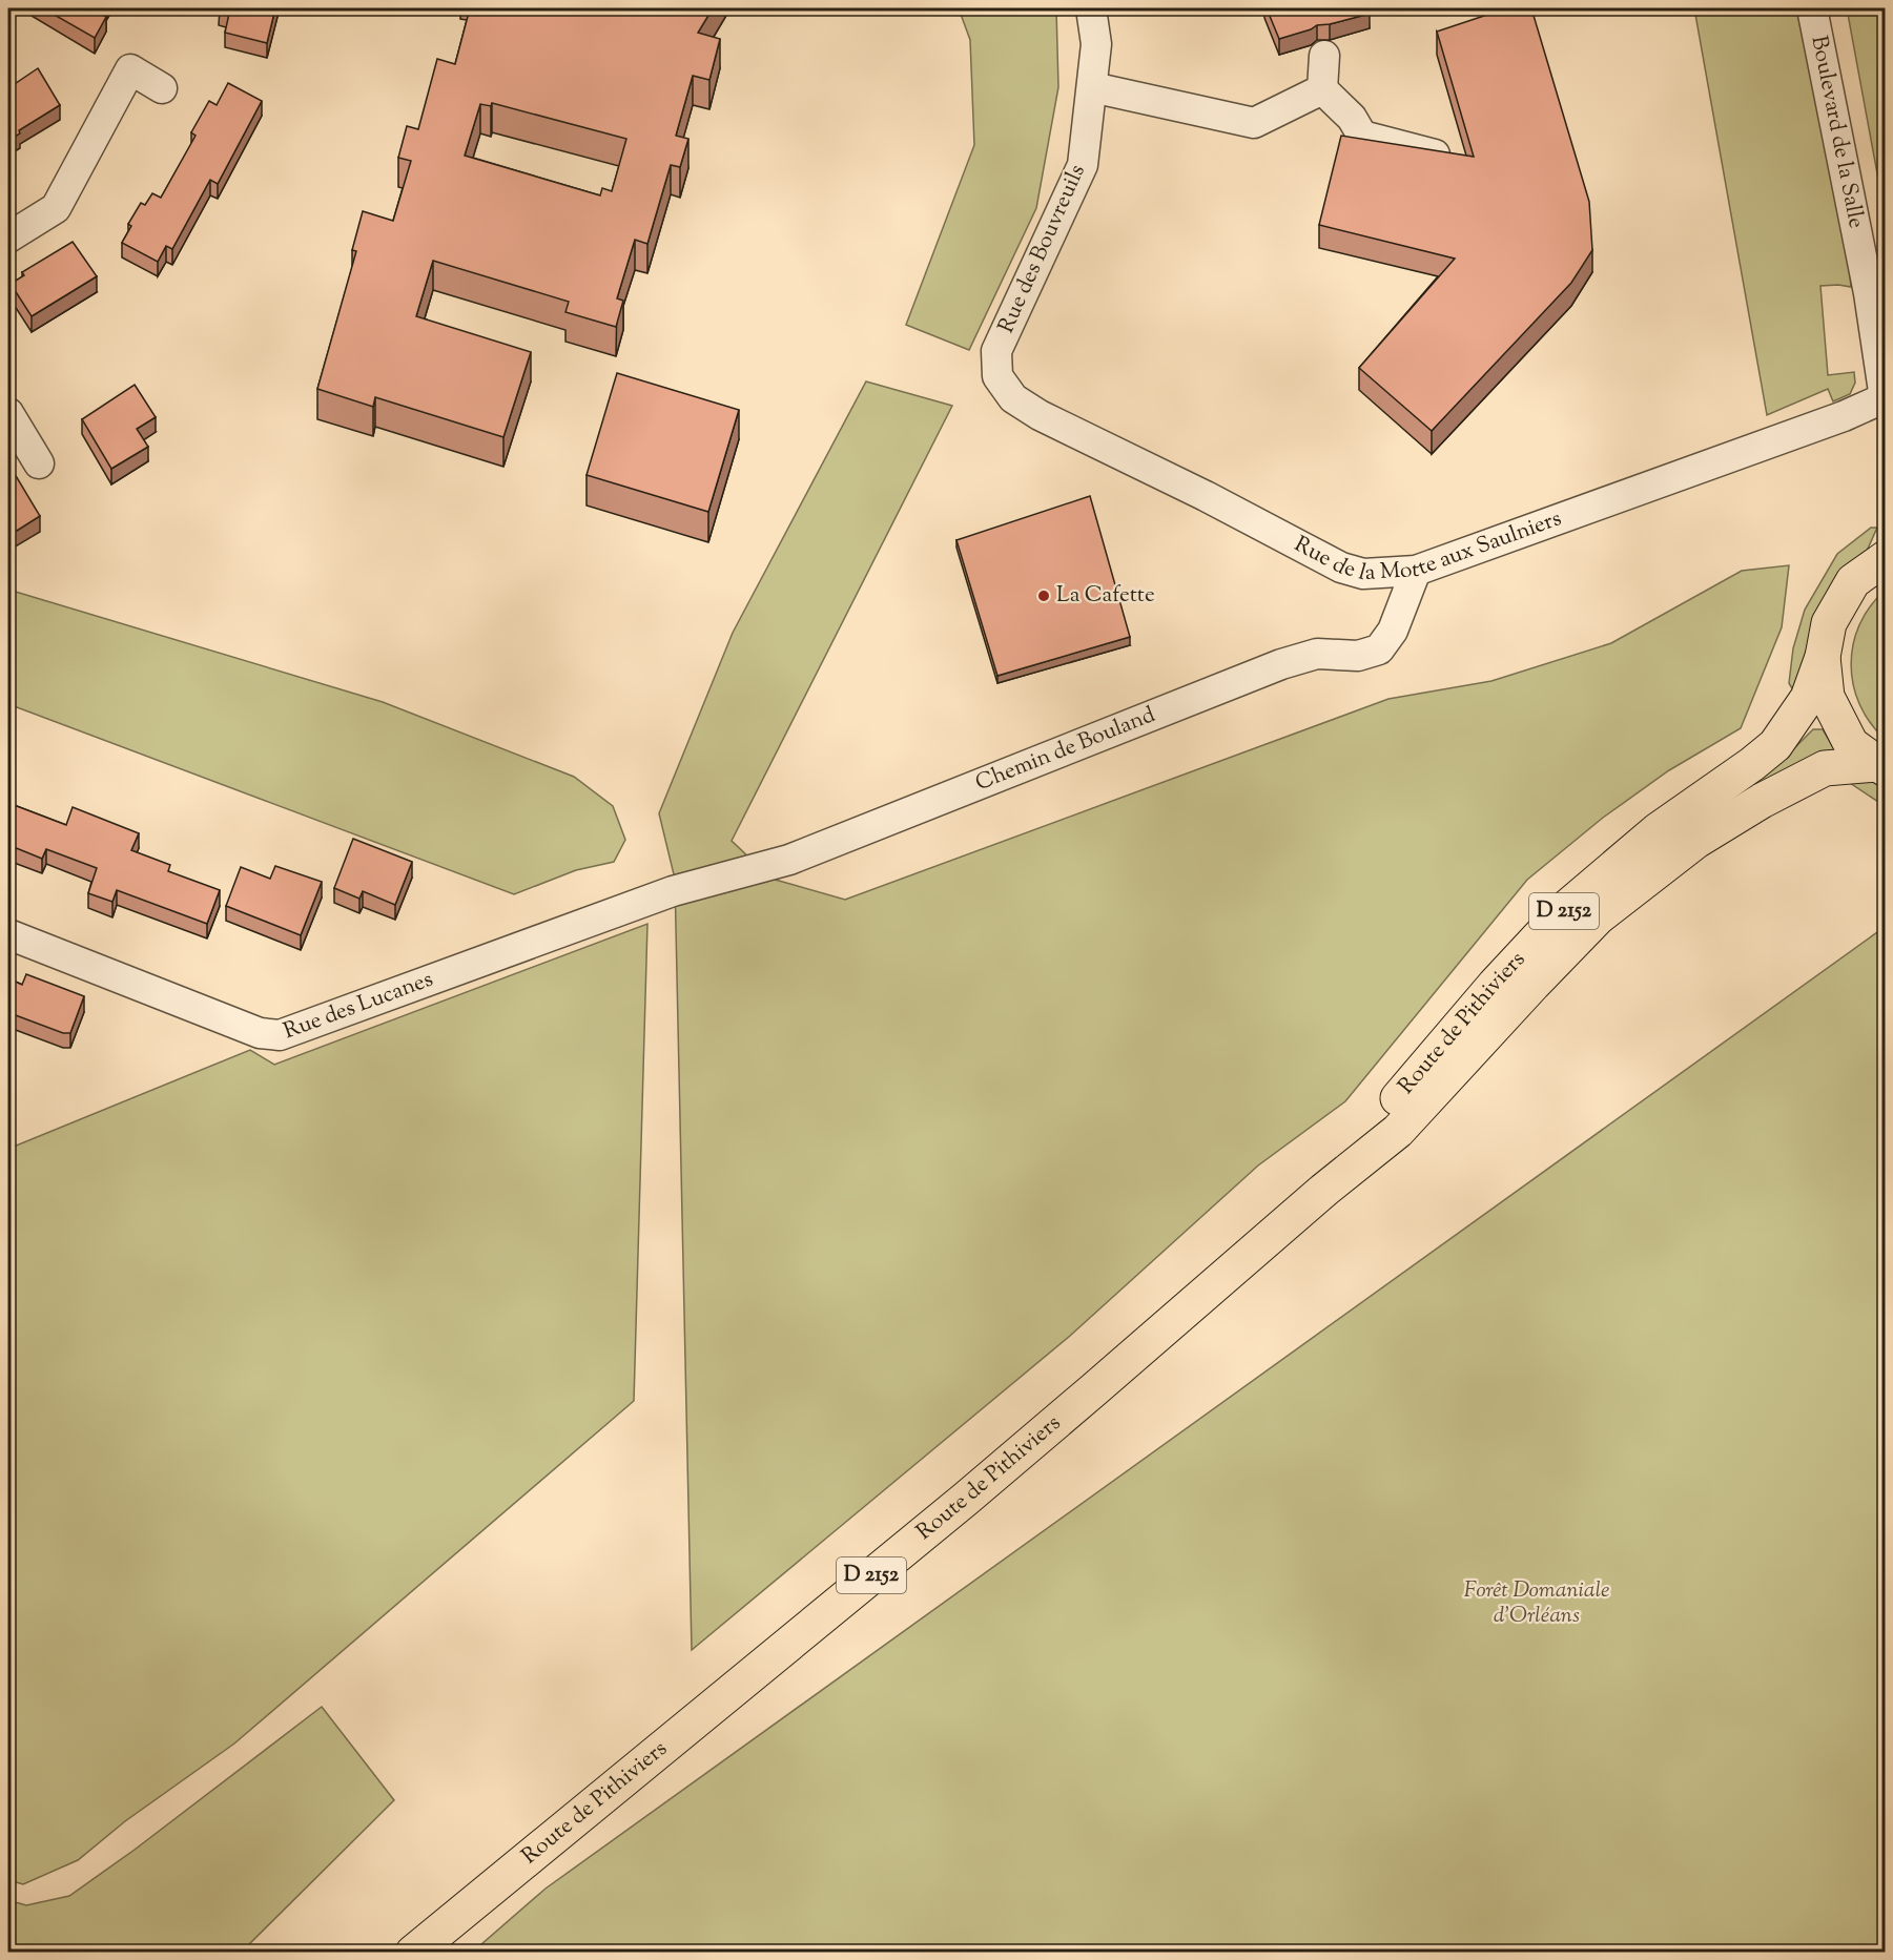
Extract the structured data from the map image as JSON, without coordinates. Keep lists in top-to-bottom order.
{
  "streets": {
    "main road": ["D 2152", "Route de Pithiviers"],
    "street": [
      "Boulevard de la Salle",
      "Rue des Bouvreuils",
      "Rue de la Motte aux Saulniers",
      "Chemin de Bouland",
      "Rue des Lucanes"
    ]
  },
  "crossings": [
    ["Boulevard de la Salle", "Rue de la Motte aux Saulniers"],
    ["Rue des Bouvreuils", "Rue de la Motte aux Saulniers"],
    ["Rue de la Motte aux Saulniers", "Chemin de Bouland"],
    ["Chemin de Bouland", "Rue des Lucanes"]
  ],
  "parks": ["Forêt Domaniale d'Orléans"],
  "places": ["La Cafette"]
}
